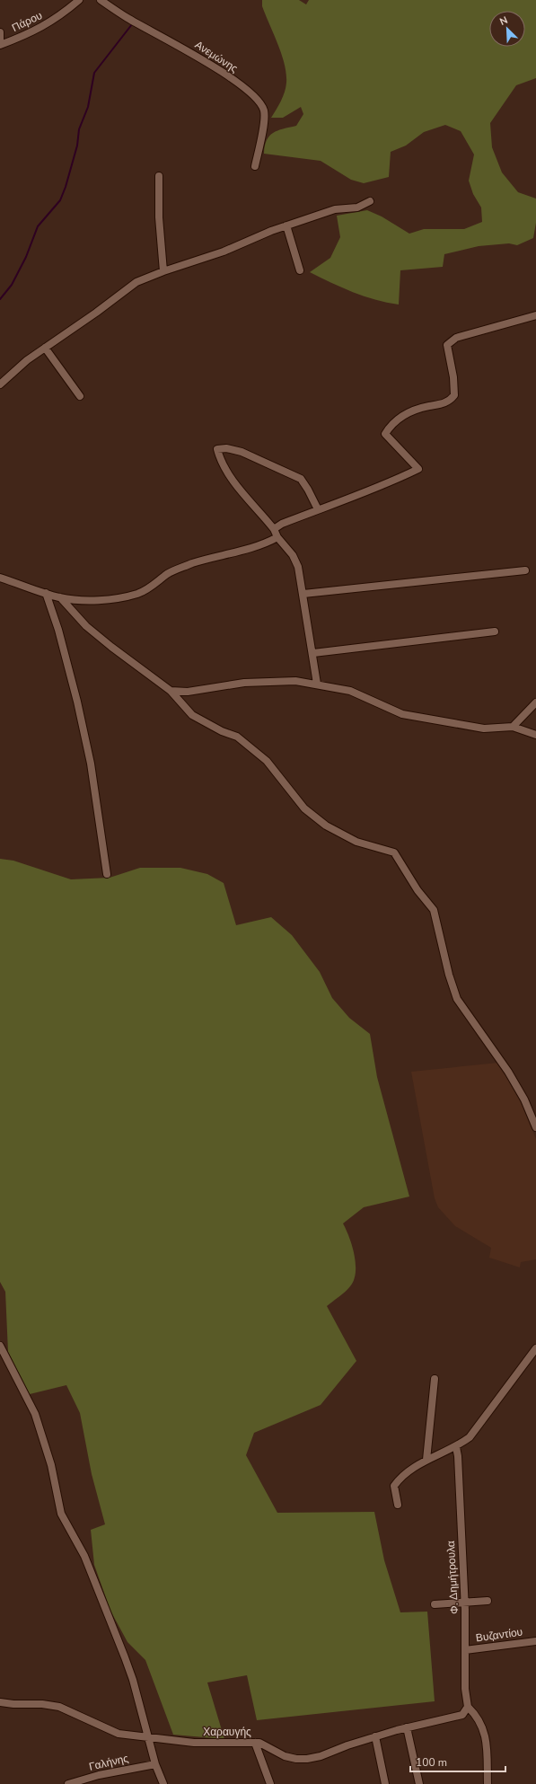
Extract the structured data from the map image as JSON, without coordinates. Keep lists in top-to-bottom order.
{
  "streets": {
    "street": [
      "Πάρου",
      "Ανεμώνης",
      "Φ. Δημήτρουλα",
      "Βυζαντίου",
      "Χαραυγής",
      "Γαλήνης"
    ]
  },
  "crossings": [
    ["Φ. Δημήτρουλα", "Βυζαντίου"],
    ["Φ. Δημήτρουλα", "Χαραυγής"]
  ],
  "scale_bar": "100 m",
  "north": "top left"
}
